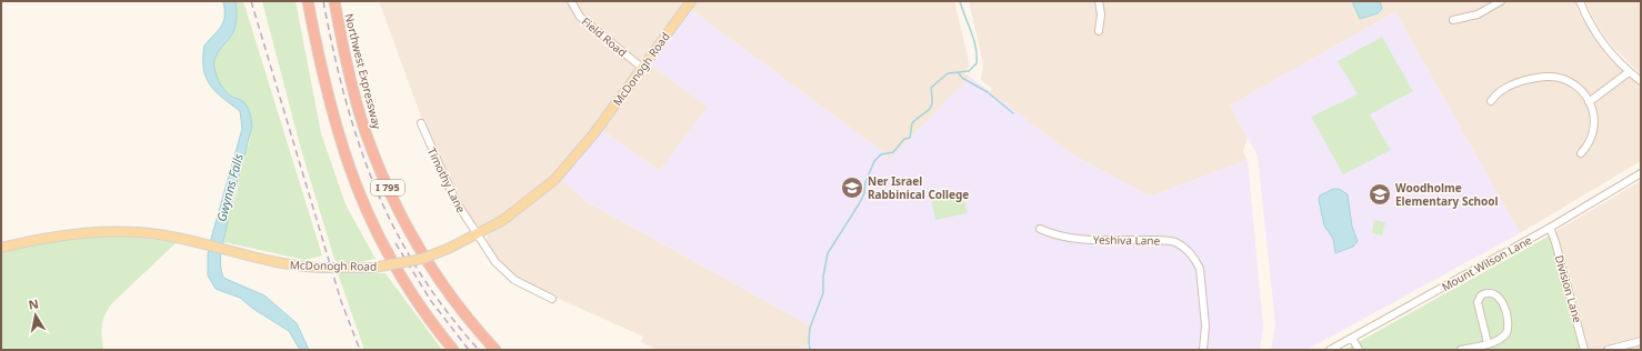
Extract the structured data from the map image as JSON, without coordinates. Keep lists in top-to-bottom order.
{
  "streets": {
    "highway": ["Northwest Expressway", "I 795"],
    "main road": ["McDonogh Road"],
    "street": [
      "Field Road",
      "Timothy Lane",
      "Yeshiva Lane",
      "Mount Wilson Lane",
      "Division Lane"
    ]
  },
  "crossings": [
    ["Field Road", "McDonogh Road"],
    ["McDonogh Road", "Timothy Lane"],
    ["Mount Wilson Lane", "Division Lane"]
  ],
  "water": ["Gwynns Falls"],
  "places": {
    "school or university": ["Ner Israel Rabbinical College", "Woodholme Elementary School"]
  },
  "north": "top"
}
